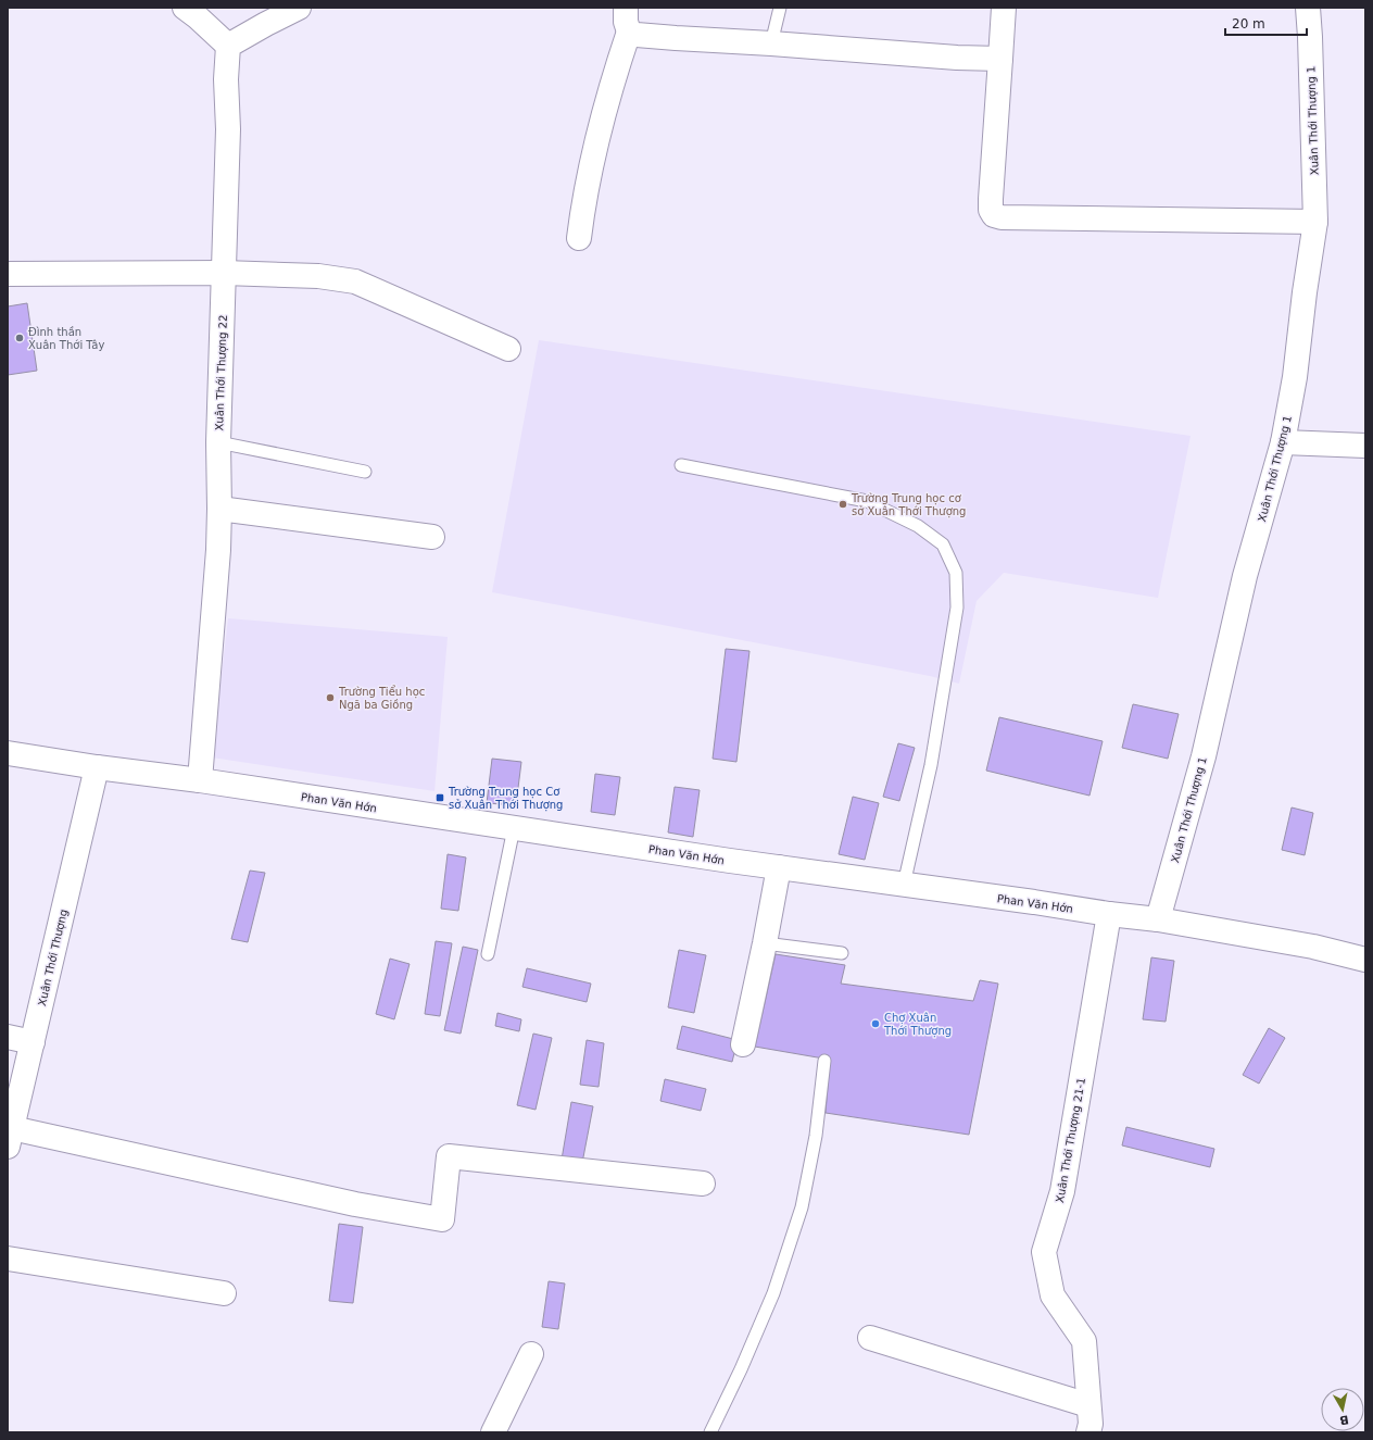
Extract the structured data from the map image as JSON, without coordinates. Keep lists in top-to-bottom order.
{
  "streets": {
    "street": [
      "Xuân Thới Thượng 1",
      "Xuân Thới Thượng 22",
      "Phan Văn Hớn",
      "Xuân Thới Thượng",
      "Xuân Thới Thượng 21-1"
    ]
  },
  "crossings": [
    ["Xuân Thới Thượng 1", "Phan Văn Hớn"],
    ["Xuân Thới Thượng 22", "Phan Văn Hớn"],
    ["Phan Văn Hớn", "Xuân Thới Thượng"],
    ["Phan Văn Hớn", "Xuân Thới Thượng 21-1"]
  ],
  "places": {
    "other": [
      "Đình thần Xuân Thới Tây",
      "Trường Trung học cơ sở Xuân Thới Thượng",
      "Trường Tiểu học Ngã ba Giồng",
      "Chợ Xuân Thới Thượng"
    ],
    "transit": ["Trường Trung học Cơ sở Xuân Thới Thượng"]
  },
  "scale_bar": "20 m",
  "north": "bottom"
}
